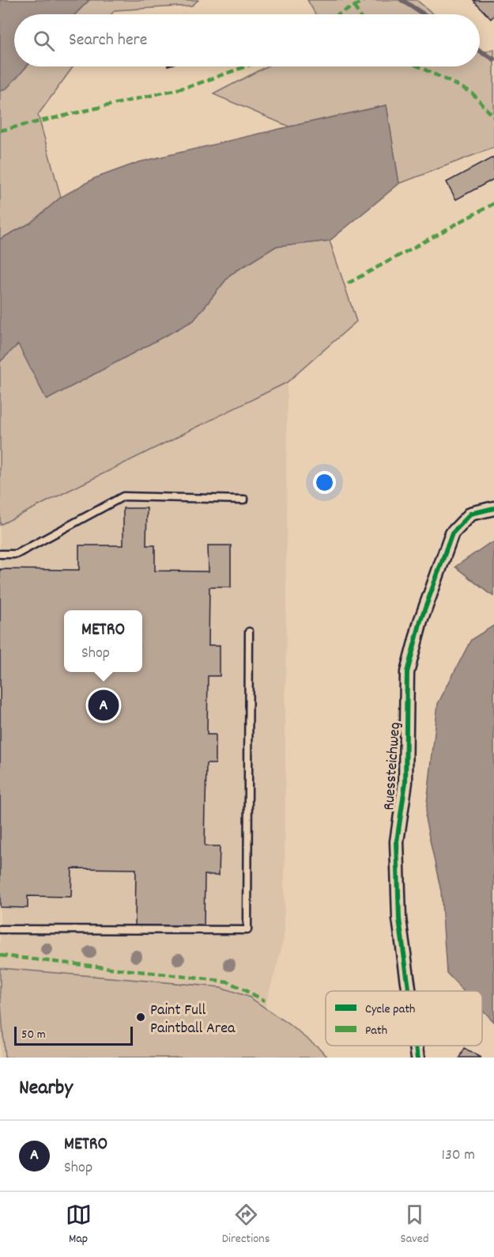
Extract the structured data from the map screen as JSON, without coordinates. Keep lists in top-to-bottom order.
{
  "streets": {
    "street": ["Ruessteichweg"]
  },
  "places": ["Paint Full Paintball Area"],
  "legend": ["Cycle path", "Path"],
  "scale_bar": "50 m",
  "page": {
    "search": "Search here",
    "popup": ["METRO", "Shop"],
    "pins": "A",
    "scale": "50 m",
    "heading": "Nearby",
    "list": [
      {
        "mark": "A",
        "name": "METRO",
        "note": "Shop",
        "value": "130 m"
      }
    ],
    "nav": ["Map", "Directions", "Saved"]
  }
}
